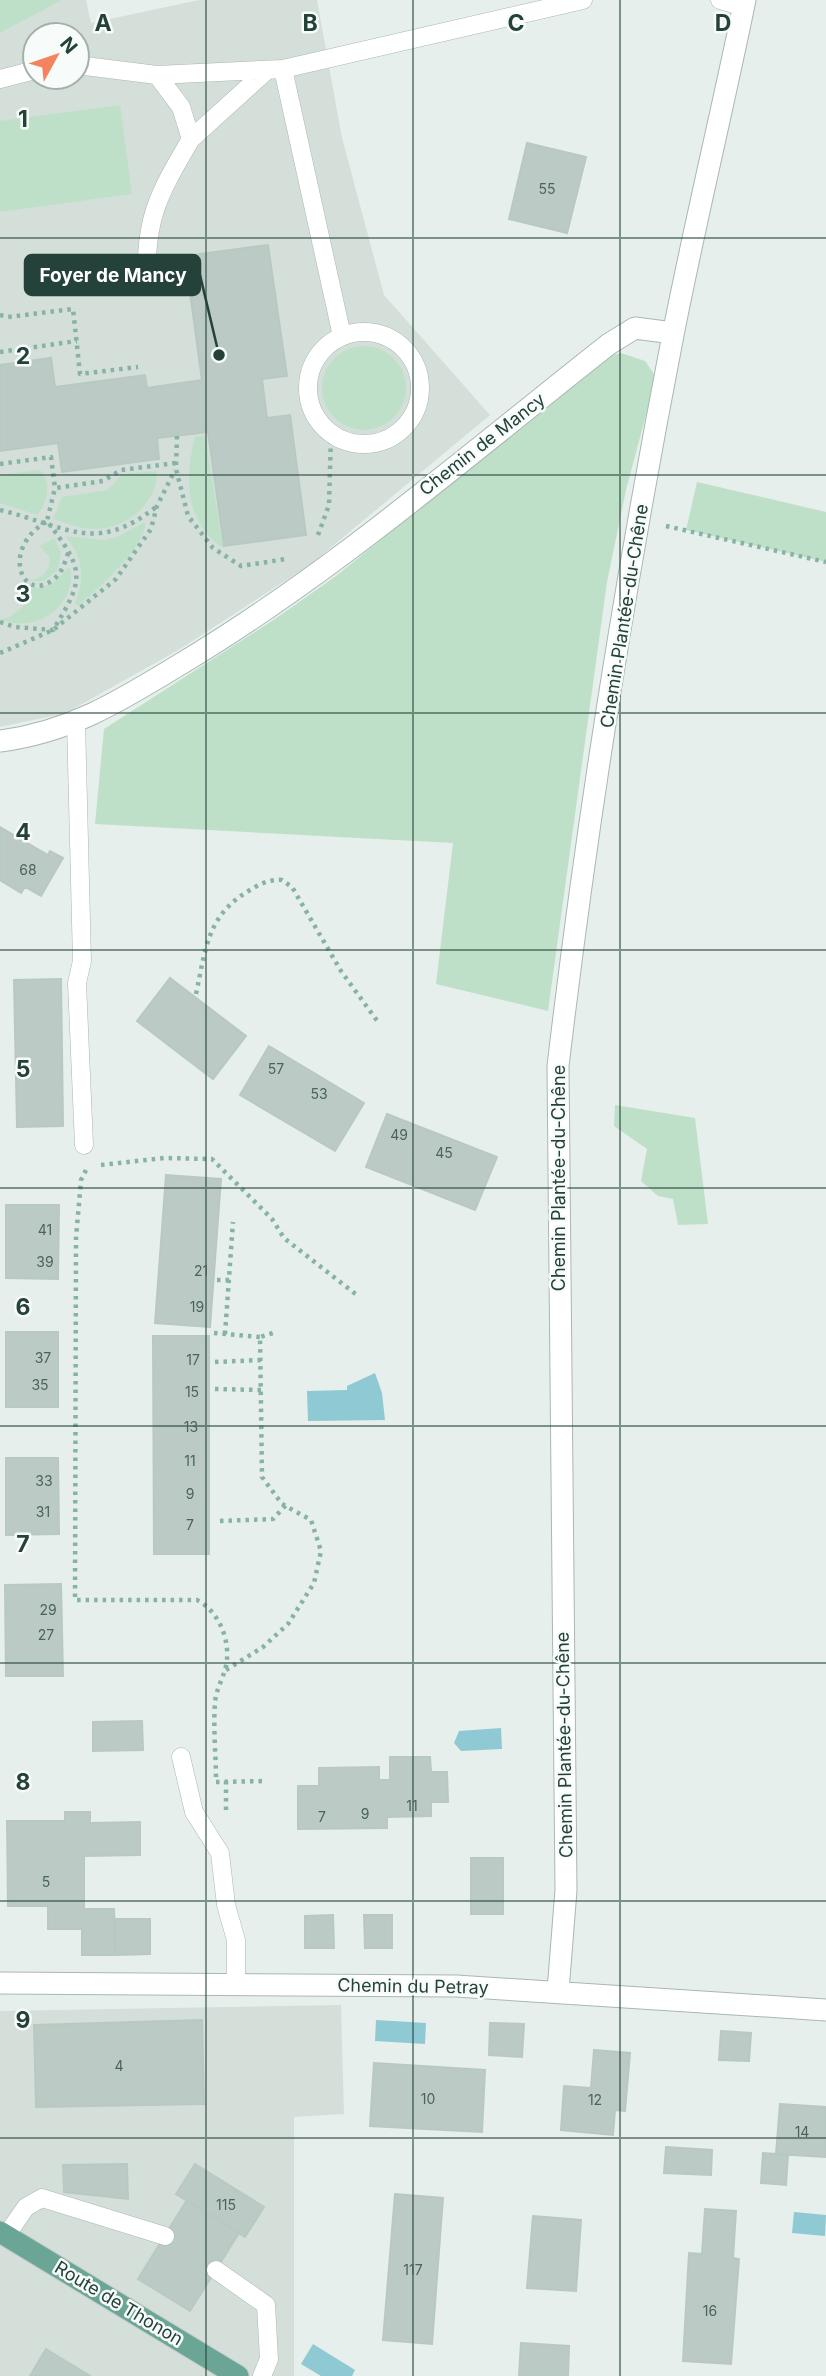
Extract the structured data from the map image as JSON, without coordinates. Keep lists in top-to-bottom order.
{
  "streets": {
    "main road": ["Route de Thonon"],
    "street": ["Chemin de Mancy", "Chemin Plantée-du-Chêne", "Chemin du Petray"]
  },
  "crossings": [
    ["Chemin de Mancy", "Chemin Plantée-du-Chêne"],
    ["Chemin Plantée-du-Chêne", "Chemin du Petray"]
  ],
  "places": ["Foyer de Mancy"],
  "house_numbers": [
    "55",
    "68",
    "57",
    "53",
    "49",
    "45",
    "41",
    "39",
    "21",
    "19",
    "37",
    "17",
    "35",
    "15",
    "13",
    "11",
    "33",
    "9",
    "31",
    "7",
    "29",
    "27",
    "11",
    "9",
    "7",
    "5",
    "4",
    "10",
    "12",
    "14",
    "115",
    "117",
    "16"
  ],
  "north": "top right",
  "grid": {
    "columns": [
      "A",
      "B",
      "C",
      "D"
    ],
    "rows": [
      "1",
      "2",
      "3",
      "4",
      "5",
      "6",
      "7",
      "8",
      "9"
    ]
  }
}
